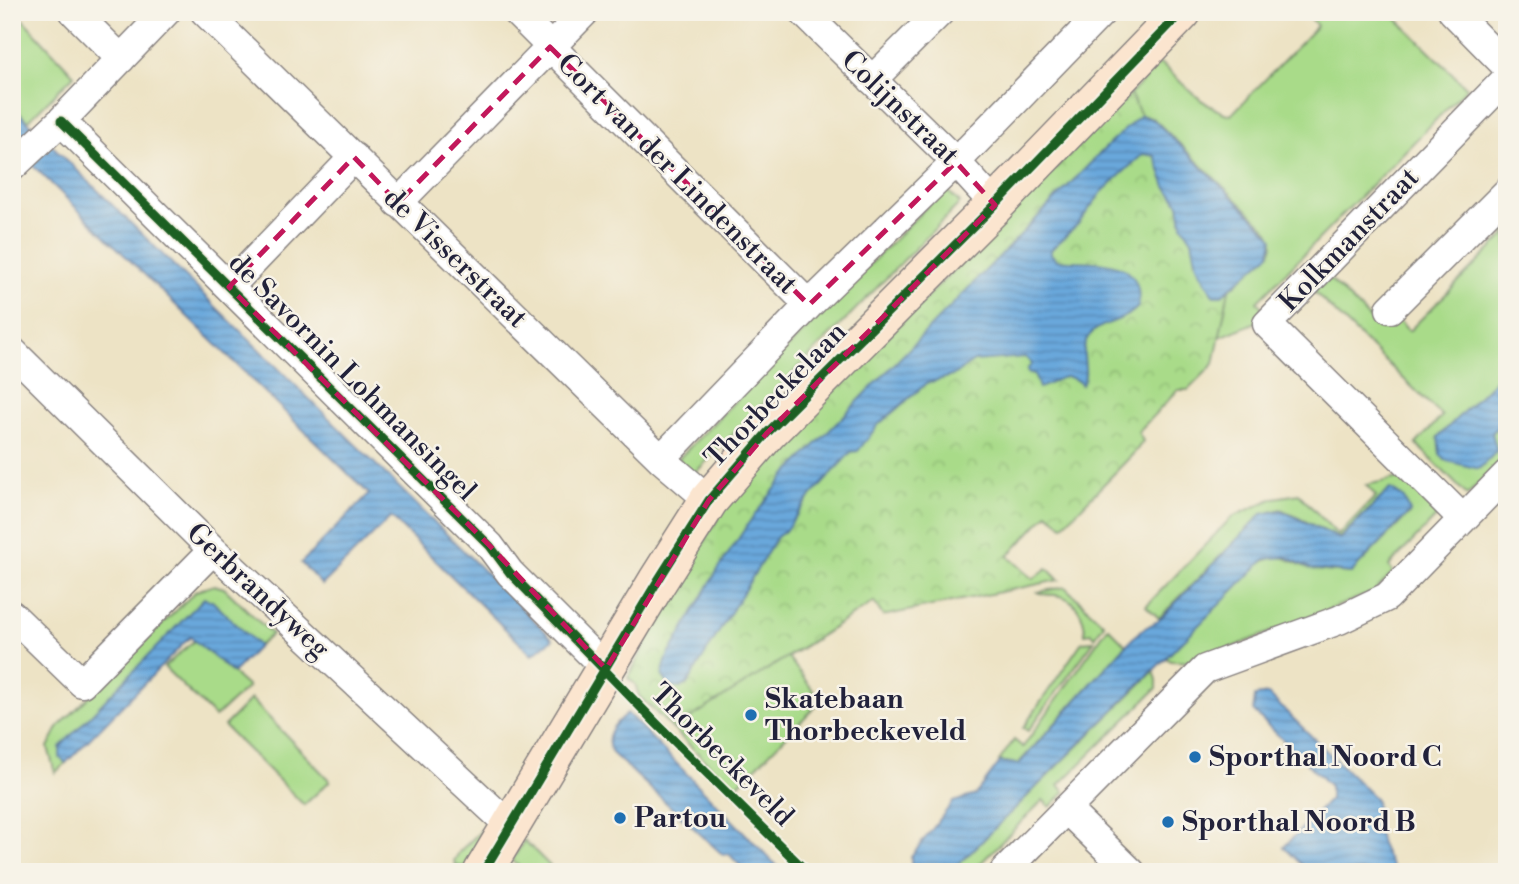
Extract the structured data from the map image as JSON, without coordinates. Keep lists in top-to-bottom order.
{
  "streets": {
    "main road": ["Thorbeckelaan"],
    "street": [
      "Colijnstraat",
      "Cort van der Lindenstraat",
      "Kolkmanstraat",
      "de Visserstraat",
      "de Savornin Lohmansingel",
      "Gerbrandyweg"
    ],
    "cycle path": ["Thorbeckeveld"]
  },
  "crossings": [
    ["Colijnstraat", "Thorbeckelaan"],
    ["Cort van der Lindenstraat", "Thorbeckelaan"],
    ["de Visserstraat", "Thorbeckelaan"],
    ["de Savornin Lohmansingel", "Thorbeckelaan"],
    ["Thorbeckelaan", "Gerbrandyweg"]
  ],
  "places": [
    "Skatebaan Thorbeckeveld",
    "Sporthal Noord C",
    "Partou",
    "Sporthal Noord B"
  ]
}
